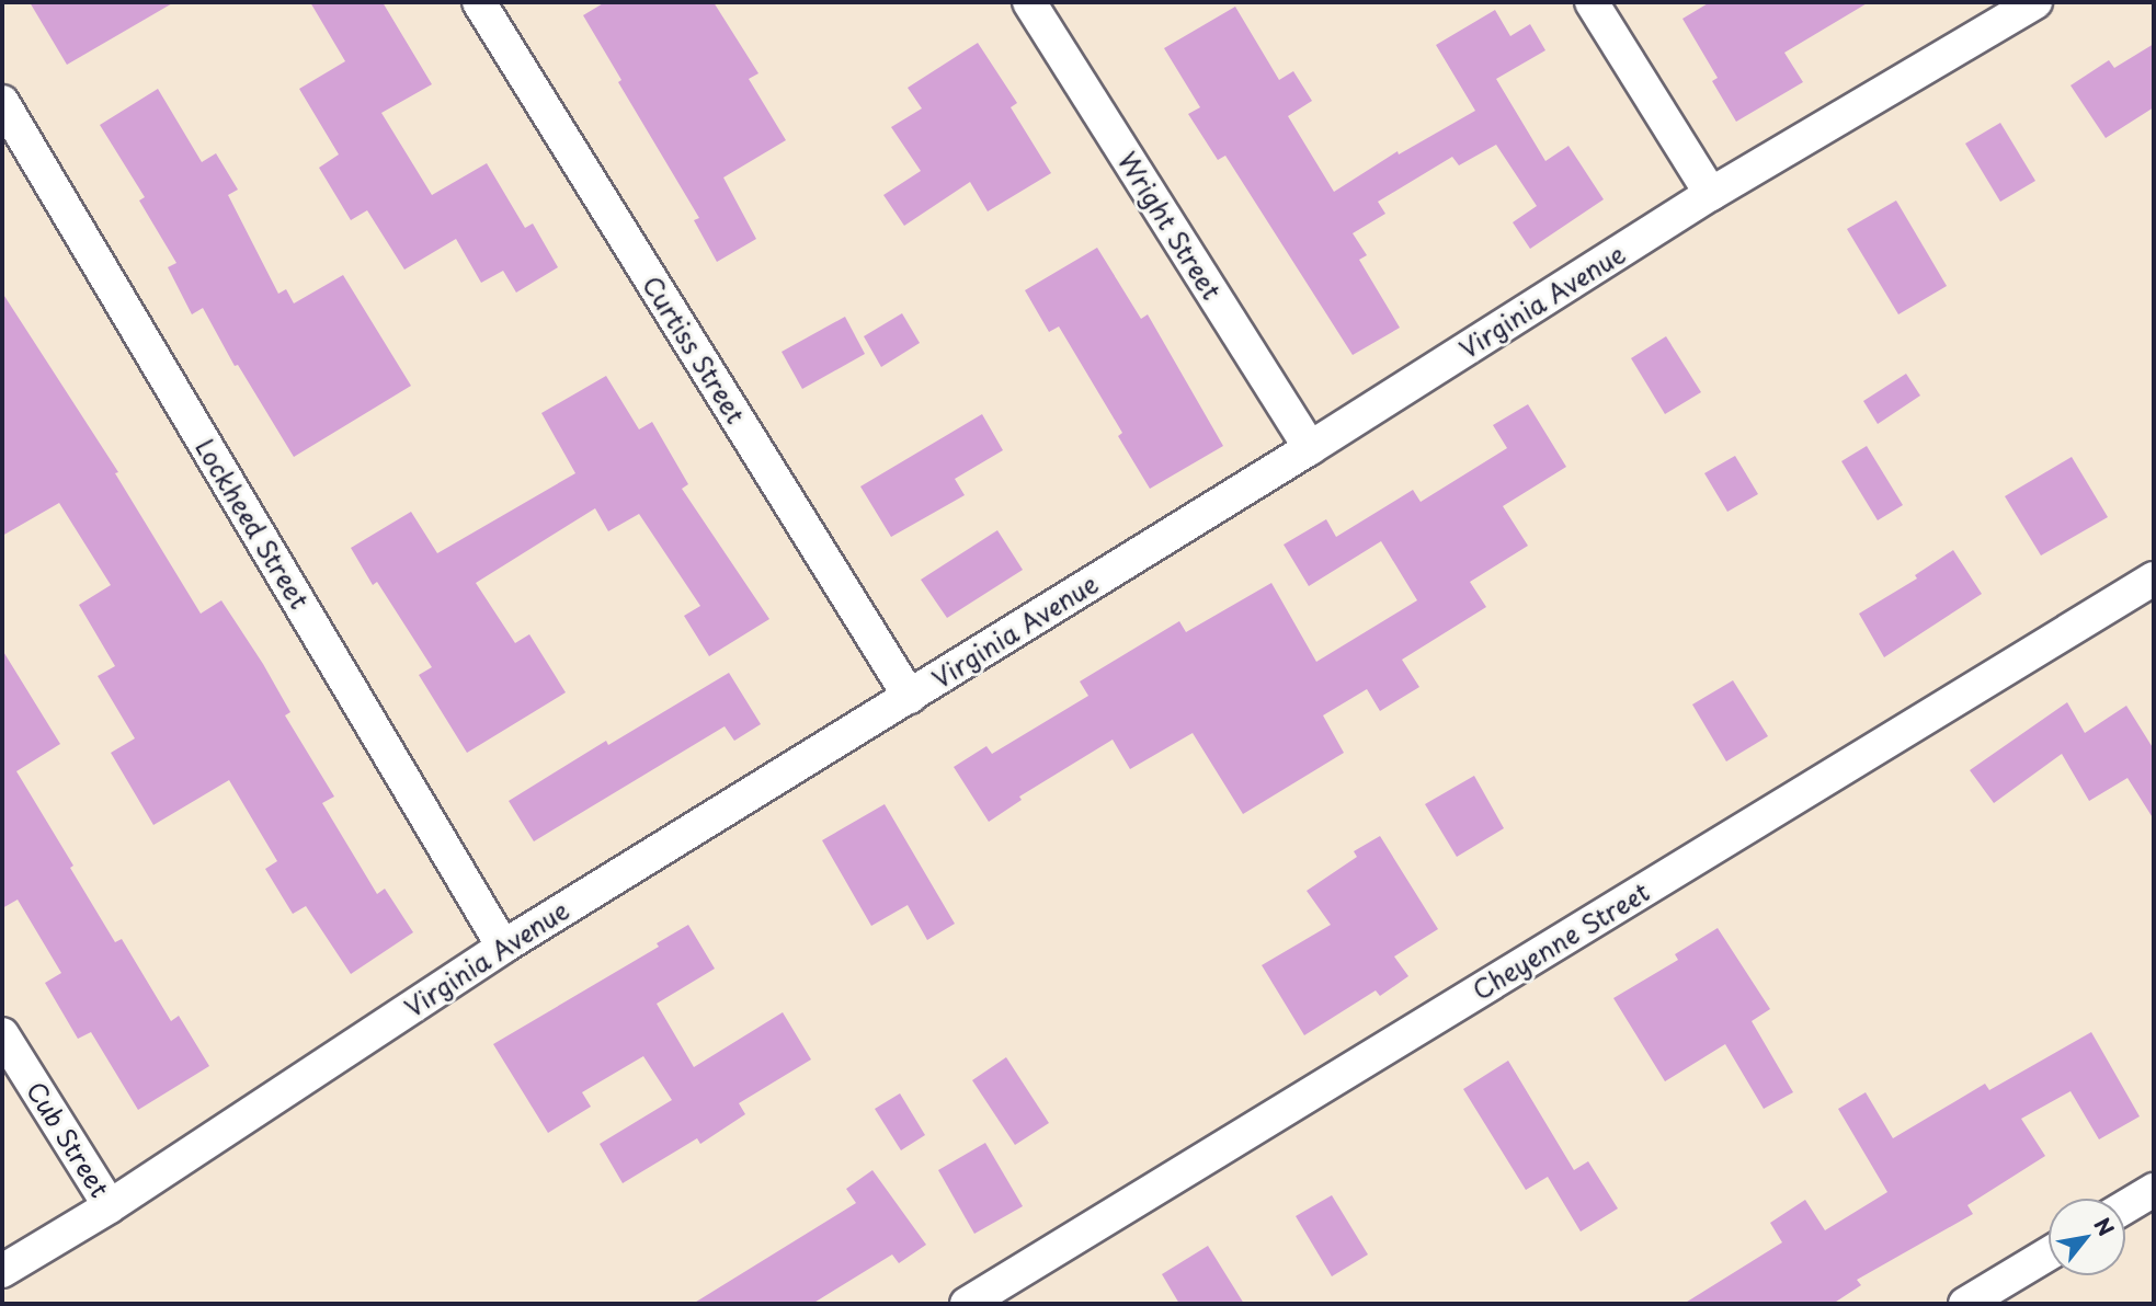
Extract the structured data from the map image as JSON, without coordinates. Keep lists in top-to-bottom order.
{
  "streets": {
    "street": [
      "Wright Street",
      "Virginia Avenue",
      "Curtiss Street",
      "Lockheed Street",
      "Cheyenne Street",
      "Cub Street"
    ]
  },
  "crossings": [
    ["Wright Street", "Virginia Avenue"],
    ["Virginia Avenue", "Curtiss Street"],
    ["Virginia Avenue", "Lockheed Street"],
    ["Virginia Avenue", "Cub Street"]
  ],
  "north": "top right"
}
